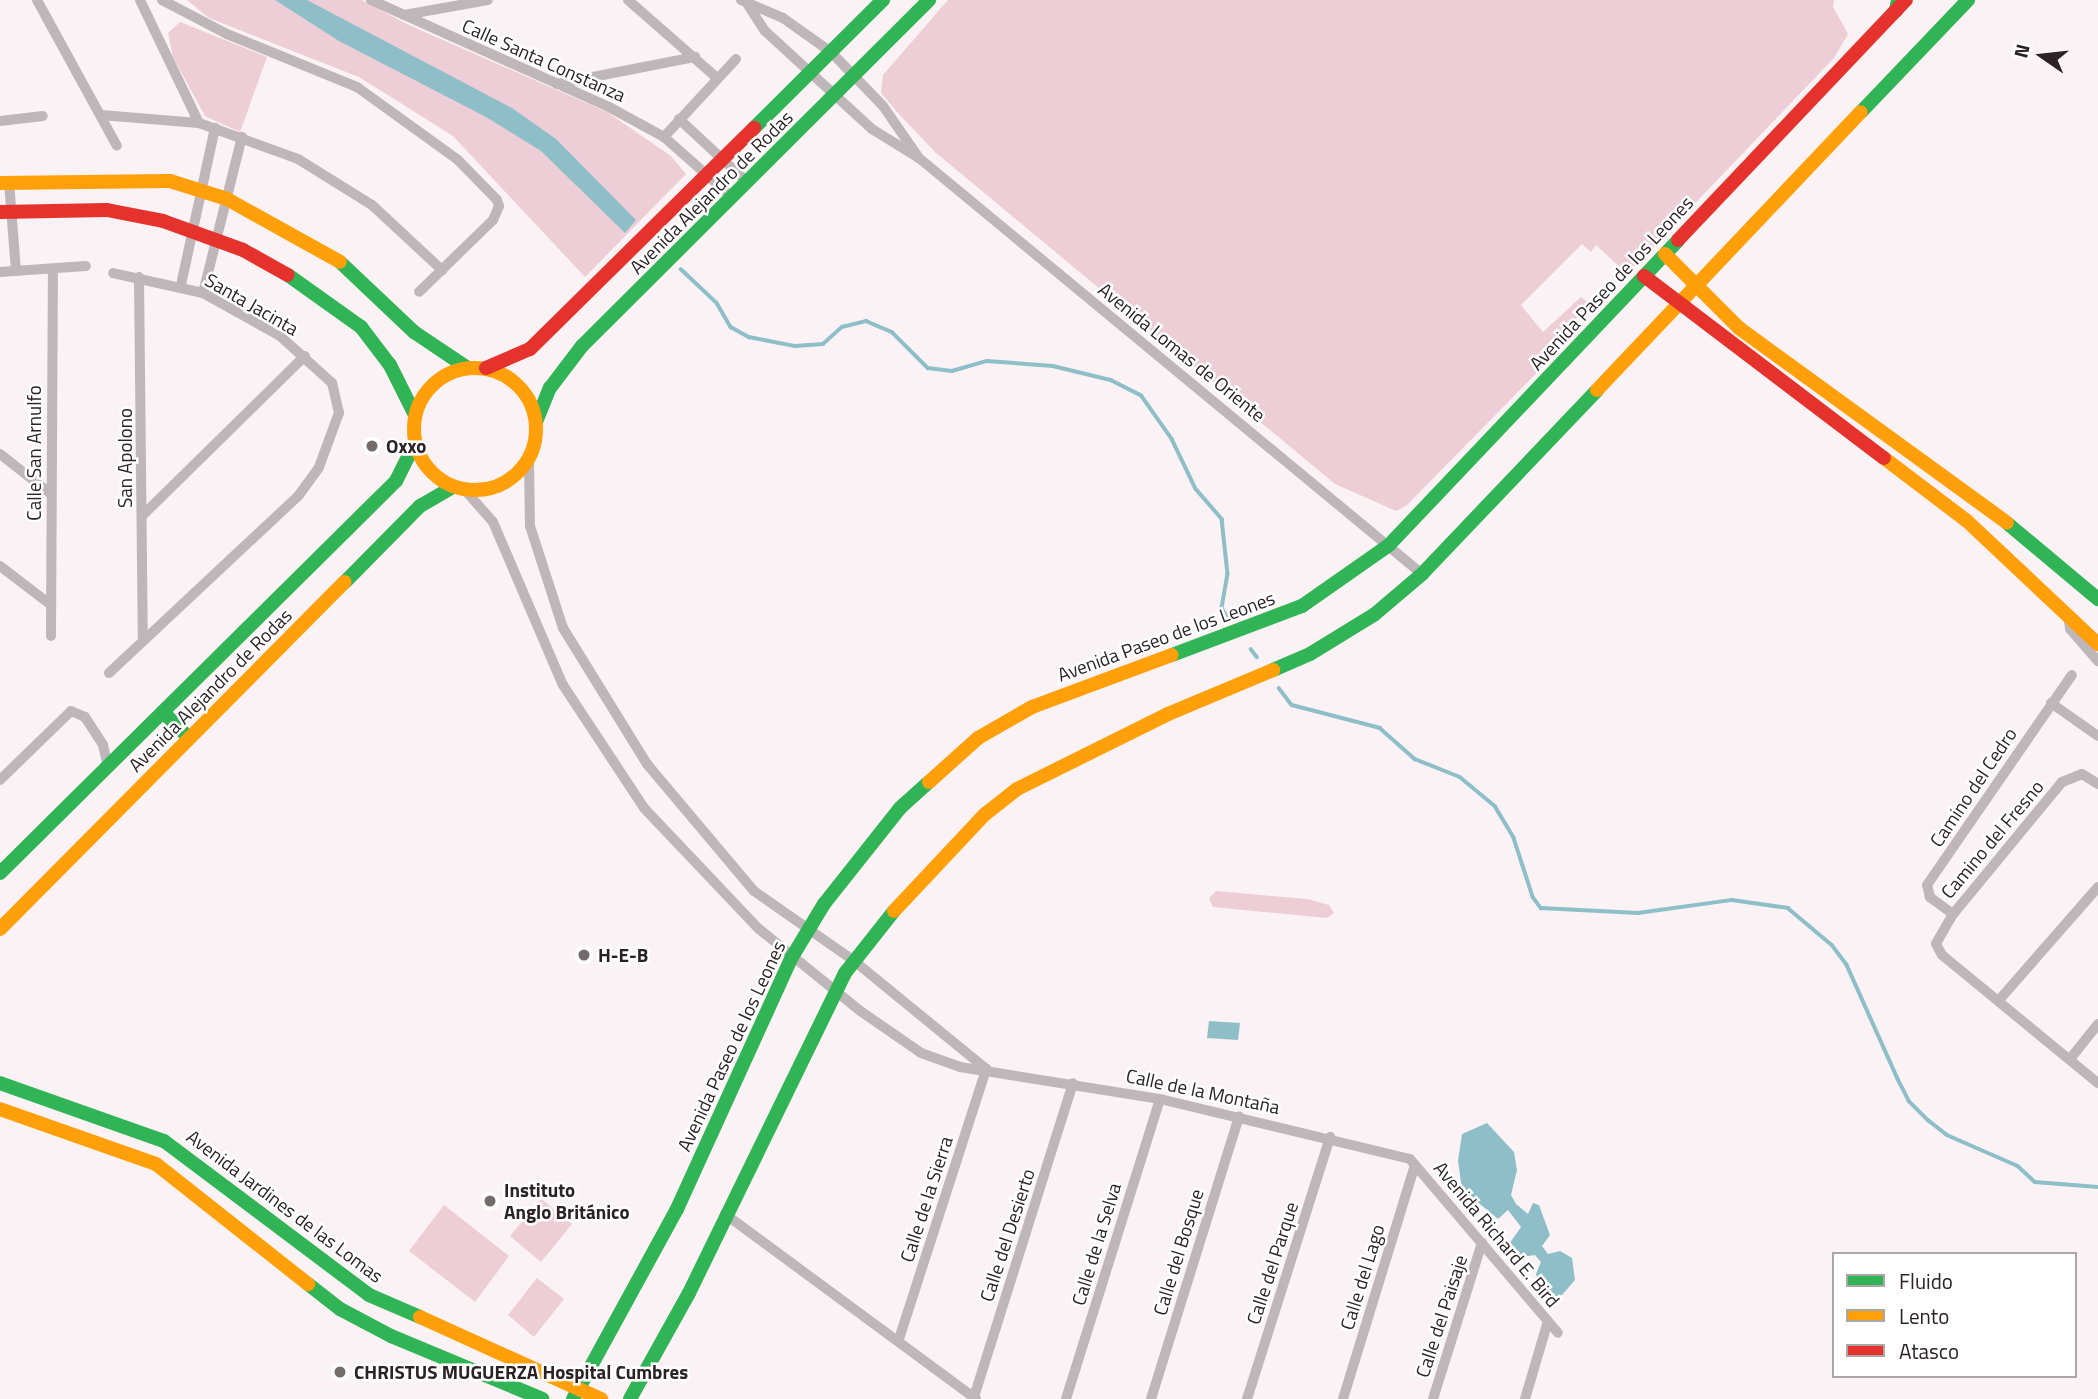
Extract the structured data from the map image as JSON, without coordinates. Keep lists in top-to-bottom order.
{
  "streets": {
    "street": [
      "Calle Santa Constanza",
      "Avenida Alejandro de Rodas",
      "Avenida Paseo de los Leones",
      "Santa Jacinta",
      "Avenida Lomas de Oriente",
      "Calle San Arnulfo",
      "San Apolono",
      "Camino del Cedro",
      "Camino del Fresno",
      "Calle de la Montaña",
      "Calle de la Sierra",
      "Avenida Jardines de las Lomas",
      "Avenida Richard E. Bird",
      "Calle del Desierto",
      "Calle de la Selva",
      "Calle del Bosque",
      "Calle del Parque",
      "Calle del Lago",
      "Calle del Paisaje"
    ]
  },
  "crossings": [
    ["Calle Santa Constanza", "Avenida Alejandro de Rodas"],
    ["Avenida Alejandro de Rodas", "Avenida Lomas de Oriente"],
    ["Avenida Alejandro de Rodas", "Calle de la Montaña"],
    ["Avenida Paseo de los Leones", "Avenida Lomas de Oriente"],
    ["Avenida Paseo de los Leones", "Calle de la Montaña"],
    ["Avenida Paseo de los Leones", "Avenida Jardines de las Lomas"],
    ["Santa Jacinta", "San Apolono"],
    ["Camino del Cedro", "Camino del Fresno"],
    ["Calle de la Montaña", "Calle de la Sierra"],
    ["Calle de la Montaña", "Avenida Richard E. Bird"],
    ["Calle de la Montaña", "Calle del Desierto"],
    ["Calle de la Montaña", "Calle de la Selva"],
    ["Calle de la Montaña", "Calle del Bosque"],
    ["Calle de la Montaña", "Calle del Parque"],
    ["Calle de la Montaña", "Calle del Lago"],
    ["Avenida Richard E. Bird", "Calle del Lago"],
    ["Avenida Richard E. Bird", "Calle del Paisaje"]
  ],
  "places": [
    "Oxxo",
    "H-E-B",
    "Instituto Anglo Británico",
    "CHRISTUS MUGUERZA Hospital Cumbres"
  ],
  "legend": ["Fluido", "Lento", "Atasco"],
  "north": "left"
}
